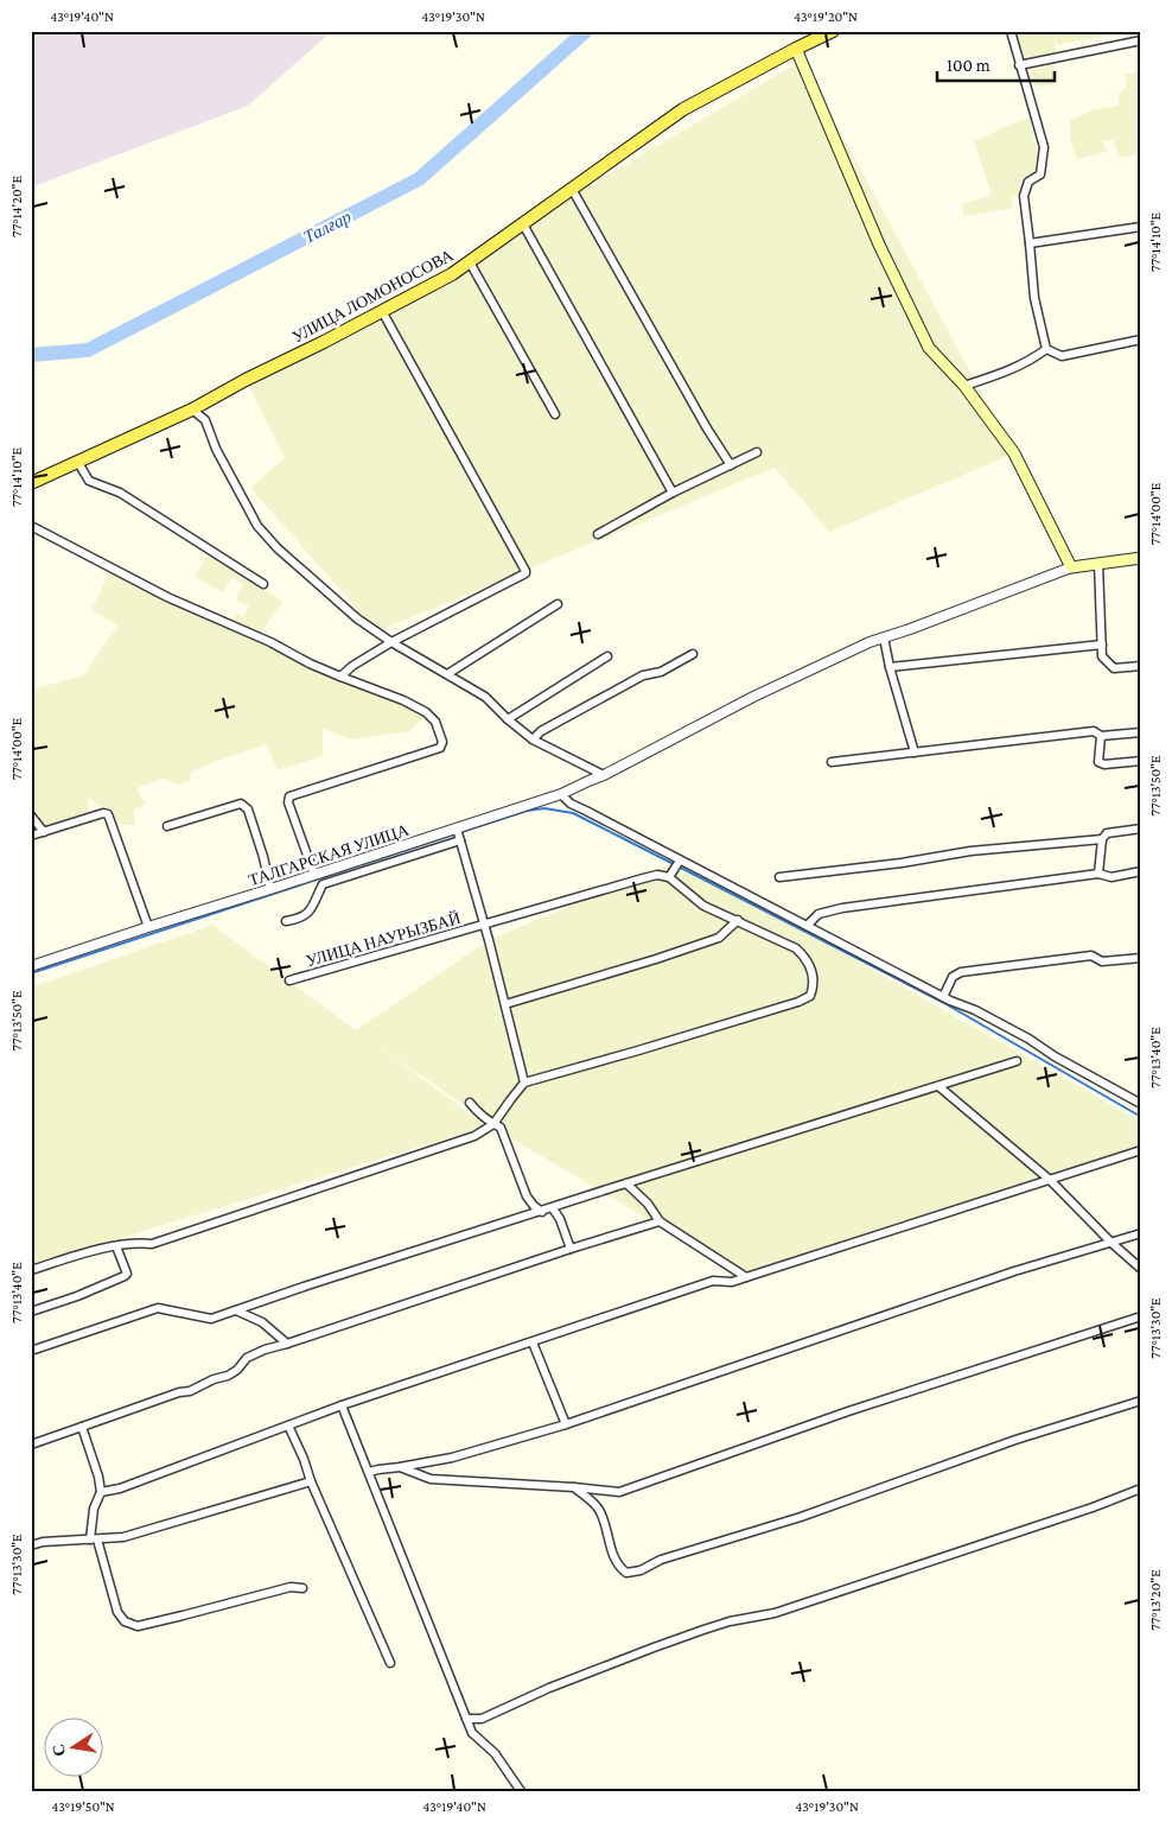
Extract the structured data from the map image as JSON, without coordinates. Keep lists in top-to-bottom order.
{
  "streets": {
    "main road": ["УЛИЦА ЛОМОНОСОВА"],
    "street": ["ТАЛГАРСКАЯ УЛИЦА", "УЛИЦА НАУРЫЗБАЙ"]
  },
  "water": ["Талғар"],
  "scale_bar": "100 m",
  "north": "left",
  "coordinates": [
    "43°19'40\"N",
    "43°19'30\"N",
    "43°19'20\"N",
    "77°14'20\"E",
    "77°14'10\"E",
    "77°14'00\"E",
    "77°13'50\"E",
    "77°13'40\"E",
    "77°13'30\"E",
    "77°13'20\"E",
    "43°19'50\"N"
  ]
}
